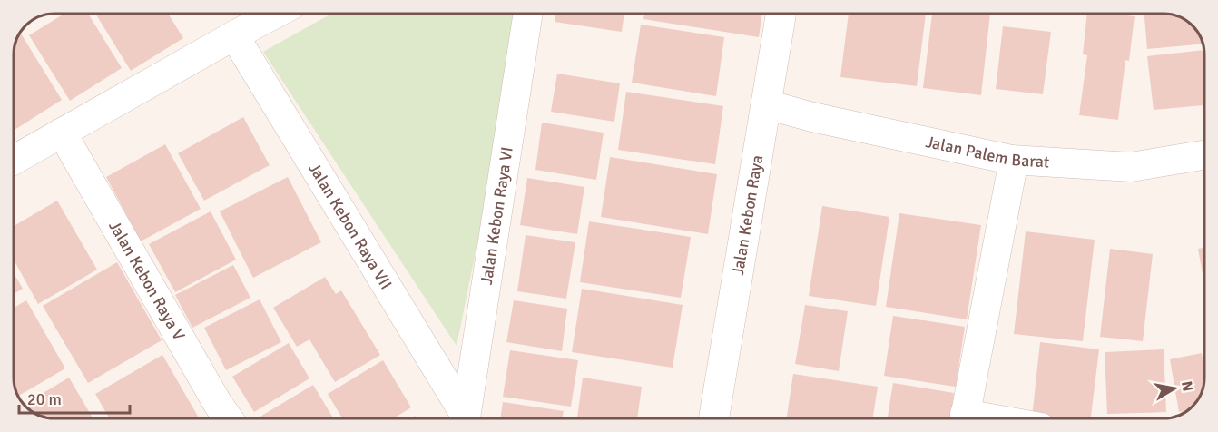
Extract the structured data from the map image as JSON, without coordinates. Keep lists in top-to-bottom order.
{
  "streets": {
    "street": [
      "Jalan Palem Barat",
      "Jalan Kebon Raya VI",
      "Jalan Kebon Raya",
      "Jalan Kebon Raya VII",
      "Jalan Kebon Raya V"
    ]
  },
  "crossings": [
    ["Jalan Palem Barat", "Jalan Kebon Raya"]
  ],
  "scale_bar": "20 m",
  "north": "right"
}
